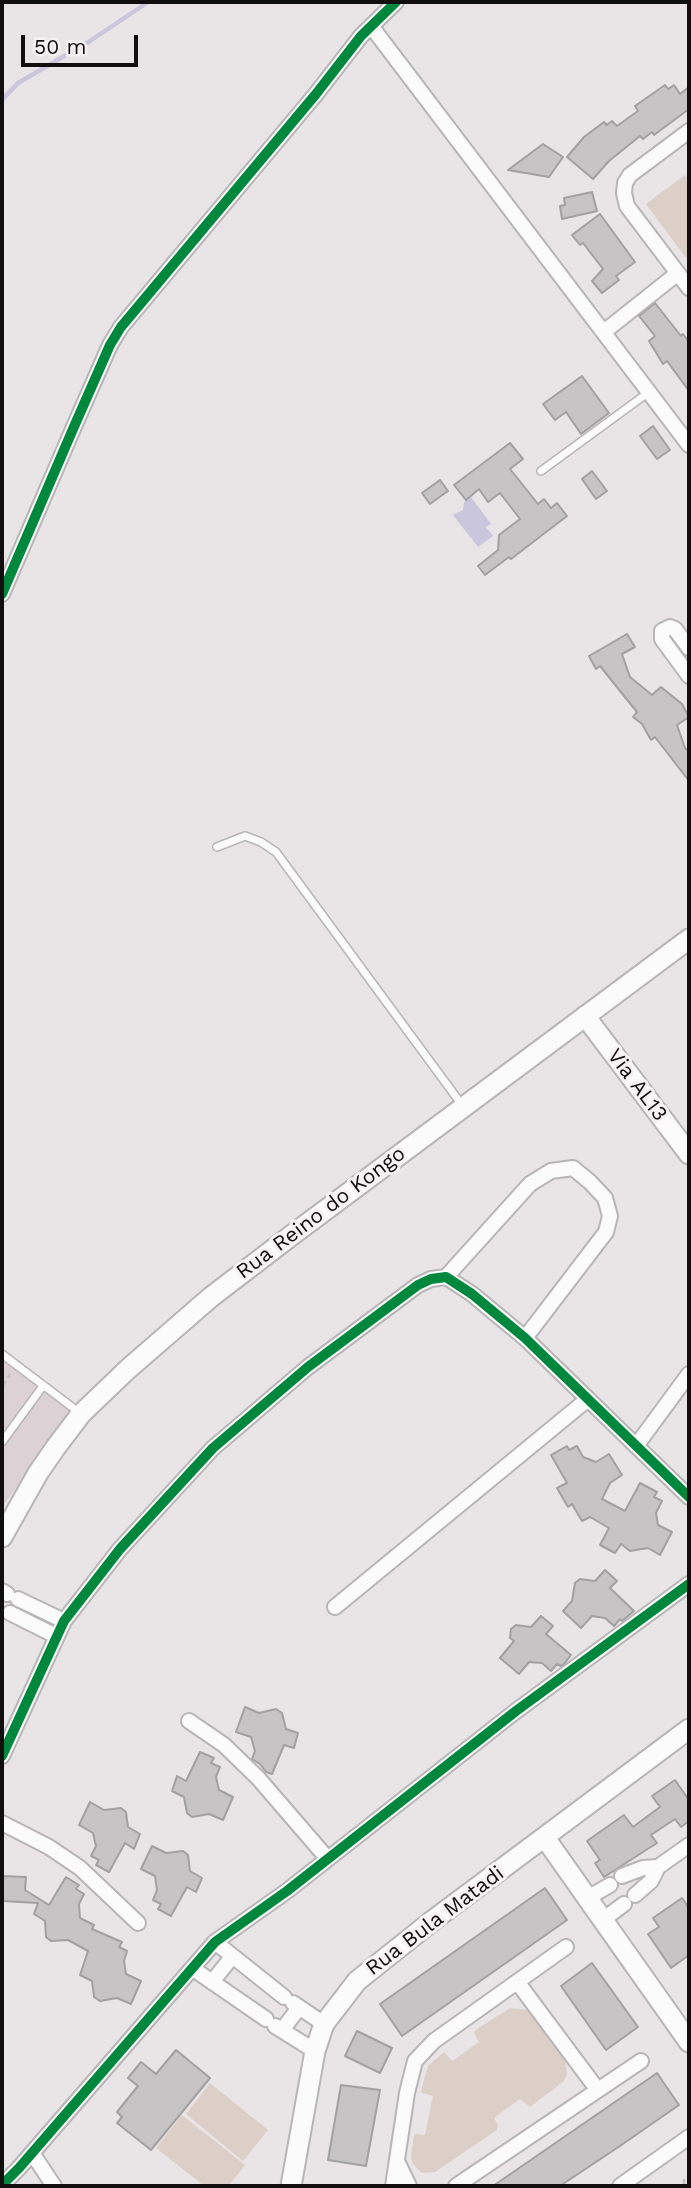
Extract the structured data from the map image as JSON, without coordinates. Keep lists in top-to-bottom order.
{
  "streets": {
    "street": ["Via AL13", "Rua Reino do Kongo", "Rua Bula Matadi"]
  },
  "crossings": [
    ["Via AL13", "Rua Reino do Kongo"]
  ],
  "scale_bar": "50 m"
}
